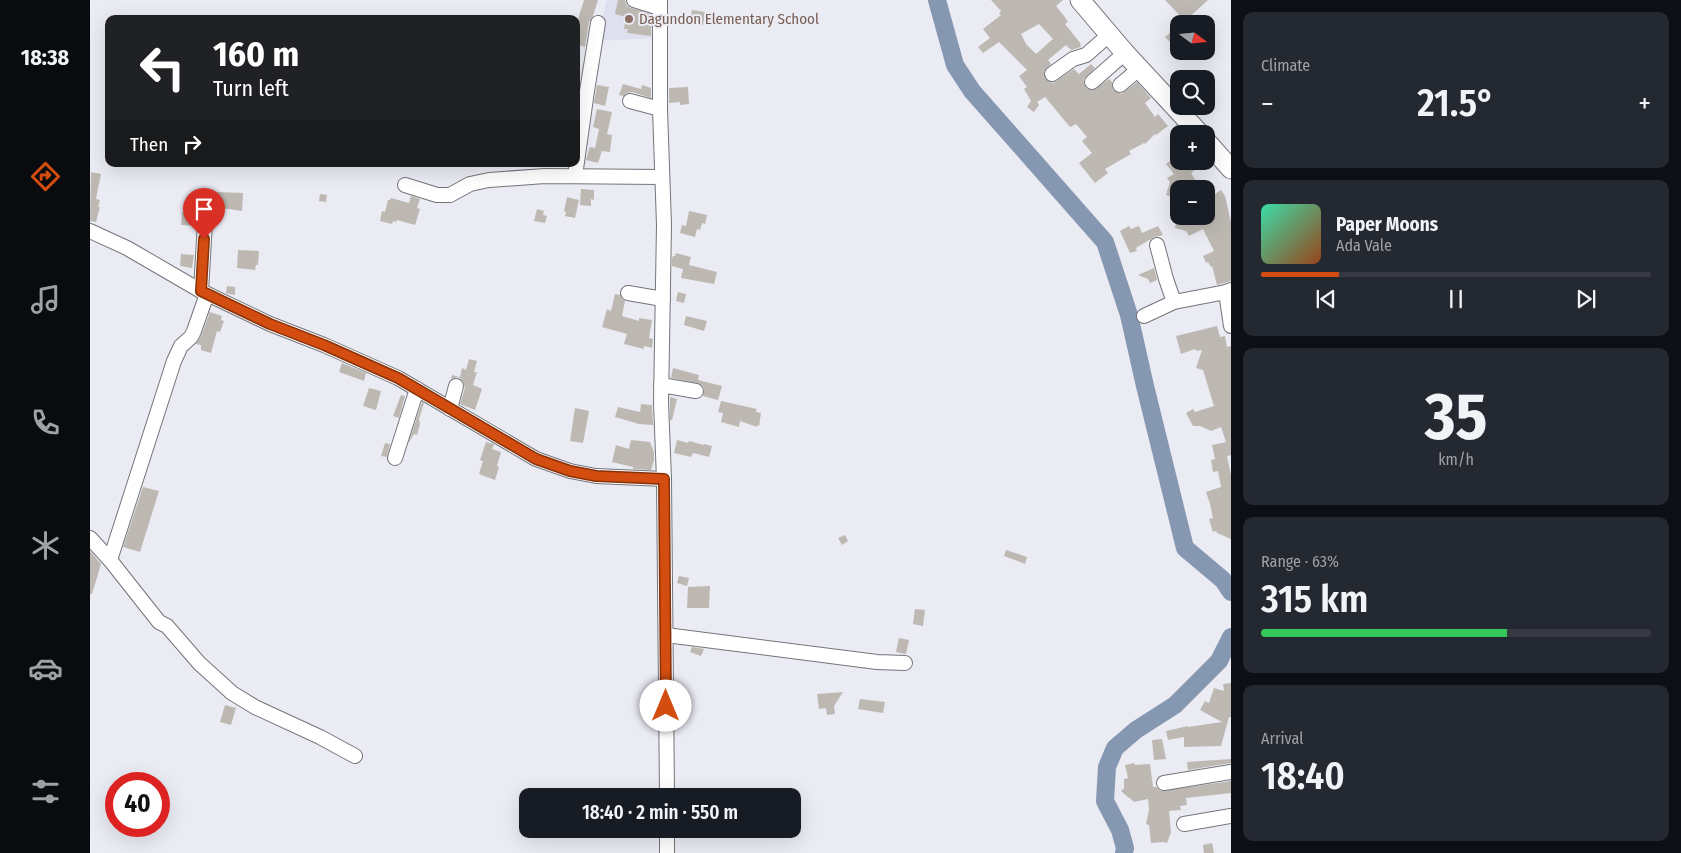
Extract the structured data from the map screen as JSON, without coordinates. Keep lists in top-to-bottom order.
{
  "places": ["Dagundon Elementary School"],
  "north": "right",
  "page": {
    "tabs": "18:38",
    "tile": [
      "Climate",
      ["35", "km/h"],
      ["Range · 63%", "315 km"],
      ["Arrival", "18:40"]
    ],
    "map_buttons": ["+", "−"],
    "turn": ["160 m", "Turn left"],
    "heat": ["−", "21.5°", "+"],
    "then": "Then",
    "song": ["Paper Moons", "Ada Vale"],
    "limit": "40",
    "trip": "18:40 · 2 min · 550 m"
  }
}
